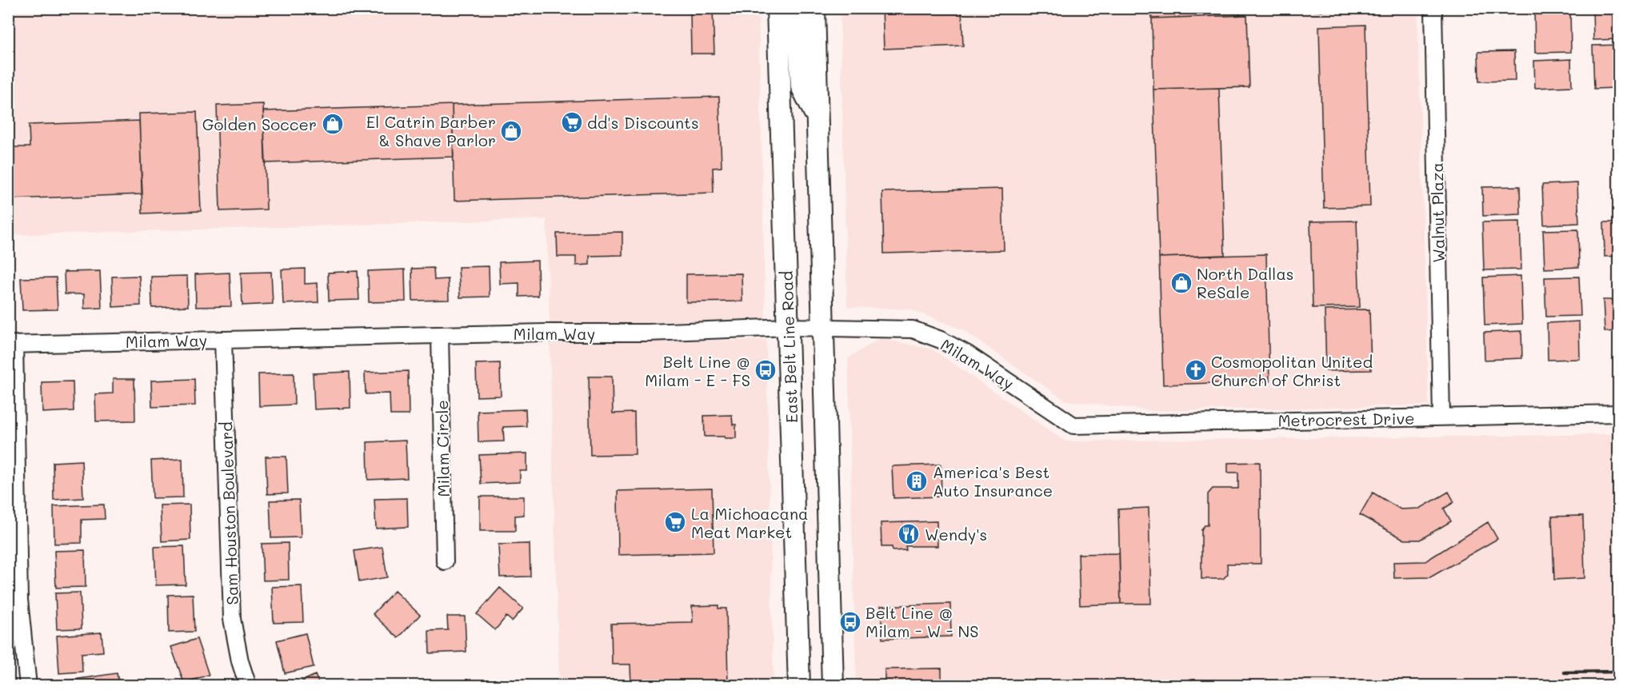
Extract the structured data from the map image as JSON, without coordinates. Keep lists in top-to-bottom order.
{
  "streets": {
    "main road": ["East Belt Line Road"],
    "street": [
      "Walnut Plaza",
      "Milam Way",
      "Metrocrest Drive",
      "Milam Circle",
      "Sam Houston Boulevard"
    ]
  },
  "crossings": [
    ["Walnut Plaza", "Metrocrest Drive"],
    ["Milam Way", "East Belt Line Road"],
    ["Milam Way", "Metrocrest Drive"],
    ["Milam Way", "Milam Circle"],
    ["Milam Way", "Sam Houston Boulevard"]
  ],
  "places": {
    "supermarket": ["dd's Discounts", "La Michoacana Meat Market"],
    "shop": ["Golden Soccer", "El Catrin Barber & Shave Parlor", "North Dallas ReSale"],
    "bus stop": ["Belt Line @ Milam - E - FS", "Belt Line @ Milam - W - NS"],
    "church": ["Cosmopolitan United Church of Christ"],
    "building": ["America's Best Auto Insurance"],
    "restaurant": ["Wendy's"]
  }
}
